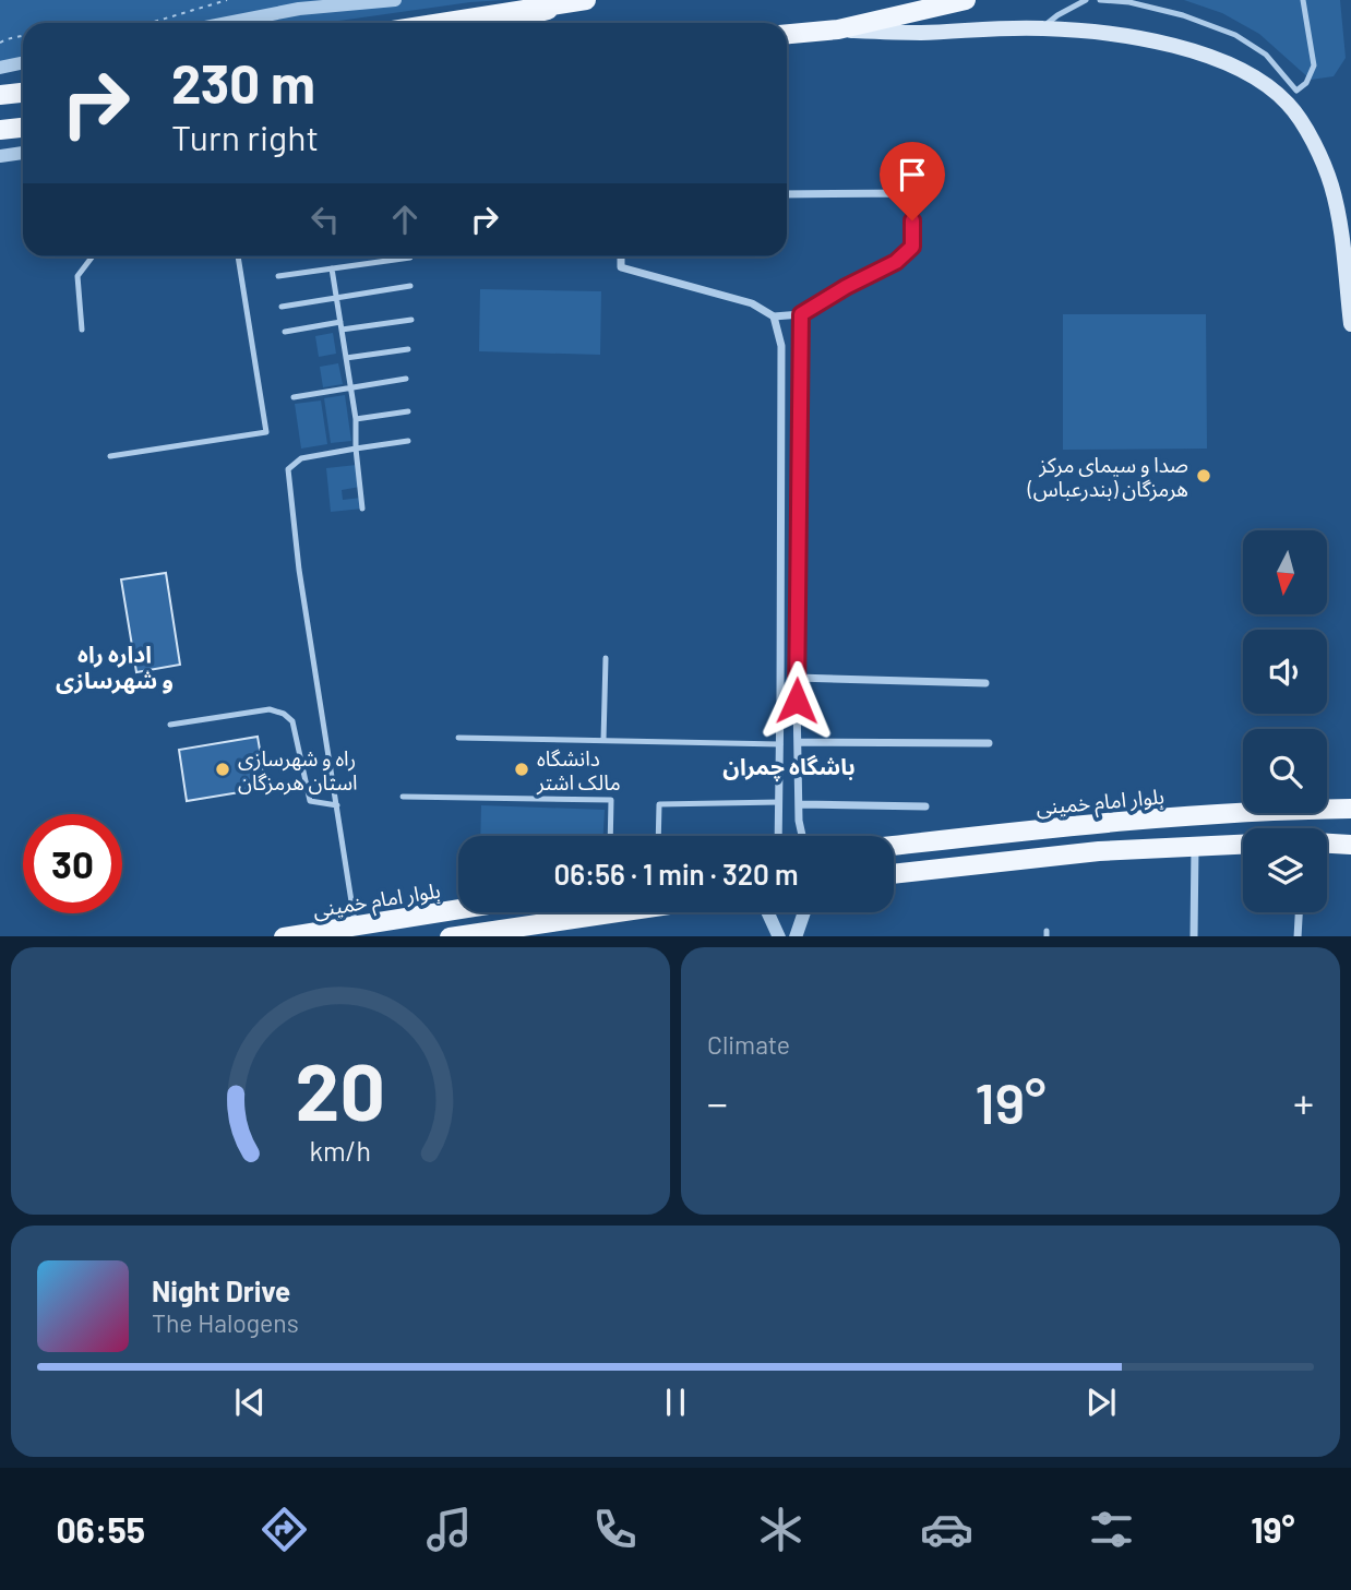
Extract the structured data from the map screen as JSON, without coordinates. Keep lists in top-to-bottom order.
{
  "streets": {
    "main road": ["بلوار امام خمینی"]
  },
  "districts": ["اداره راه و شهرسازی", "باشگاه چمران"],
  "places": ["صدا و سیمای مرکز هرمزگان (بندرعباس)", "راه و شهرسازی استان هرمزگان", "دانشگاه مالک اشتر"],
  "north": "bottom",
  "page": {
    "turn": ["230 m", "Turn right"],
    "limit": "30",
    "trip": "06:56 · 1 min · 320 m",
    "tile": "Climate",
    "heat": ["−", "19°", "+"],
    "song": ["Night Drive", "The Halogens"],
    "tabs": ["06:55", "19°"],
    "gauge": ["20", "km/h"]
  }
}
